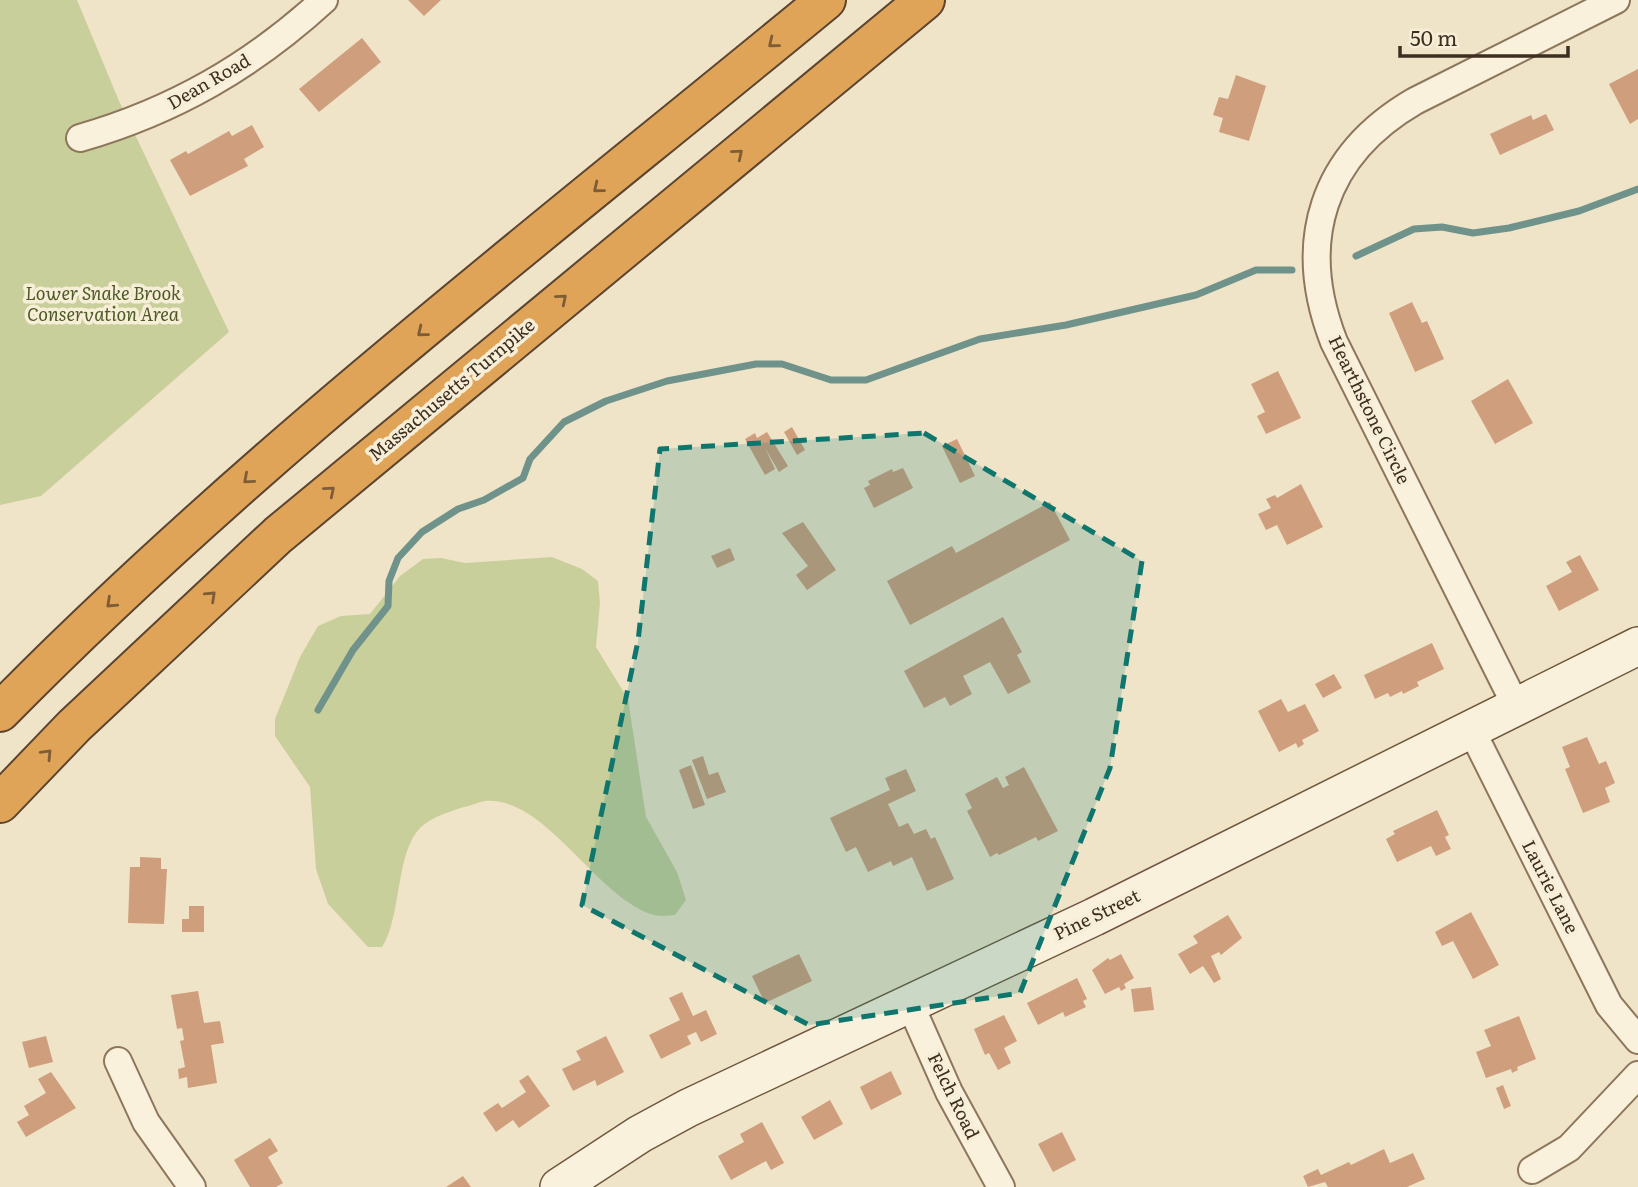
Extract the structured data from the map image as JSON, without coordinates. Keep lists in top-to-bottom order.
{
  "streets": {
    "highway": ["Massachusetts Turnpike"],
    "main road": ["Pine Street"],
    "street": [
      "Dean Road",
      "Hearthstone Circle",
      "Laurie Lane",
      "Felch Road"
    ]
  },
  "crossings": [
    ["Hearthstone Circle", "Pine Street"],
    ["Laurie Lane", "Pine Street"],
    ["Pine Street", "Felch Road"]
  ],
  "parks": ["Lower Snake Brook Conservation Area"],
  "scale_bar": "50 m"
}
